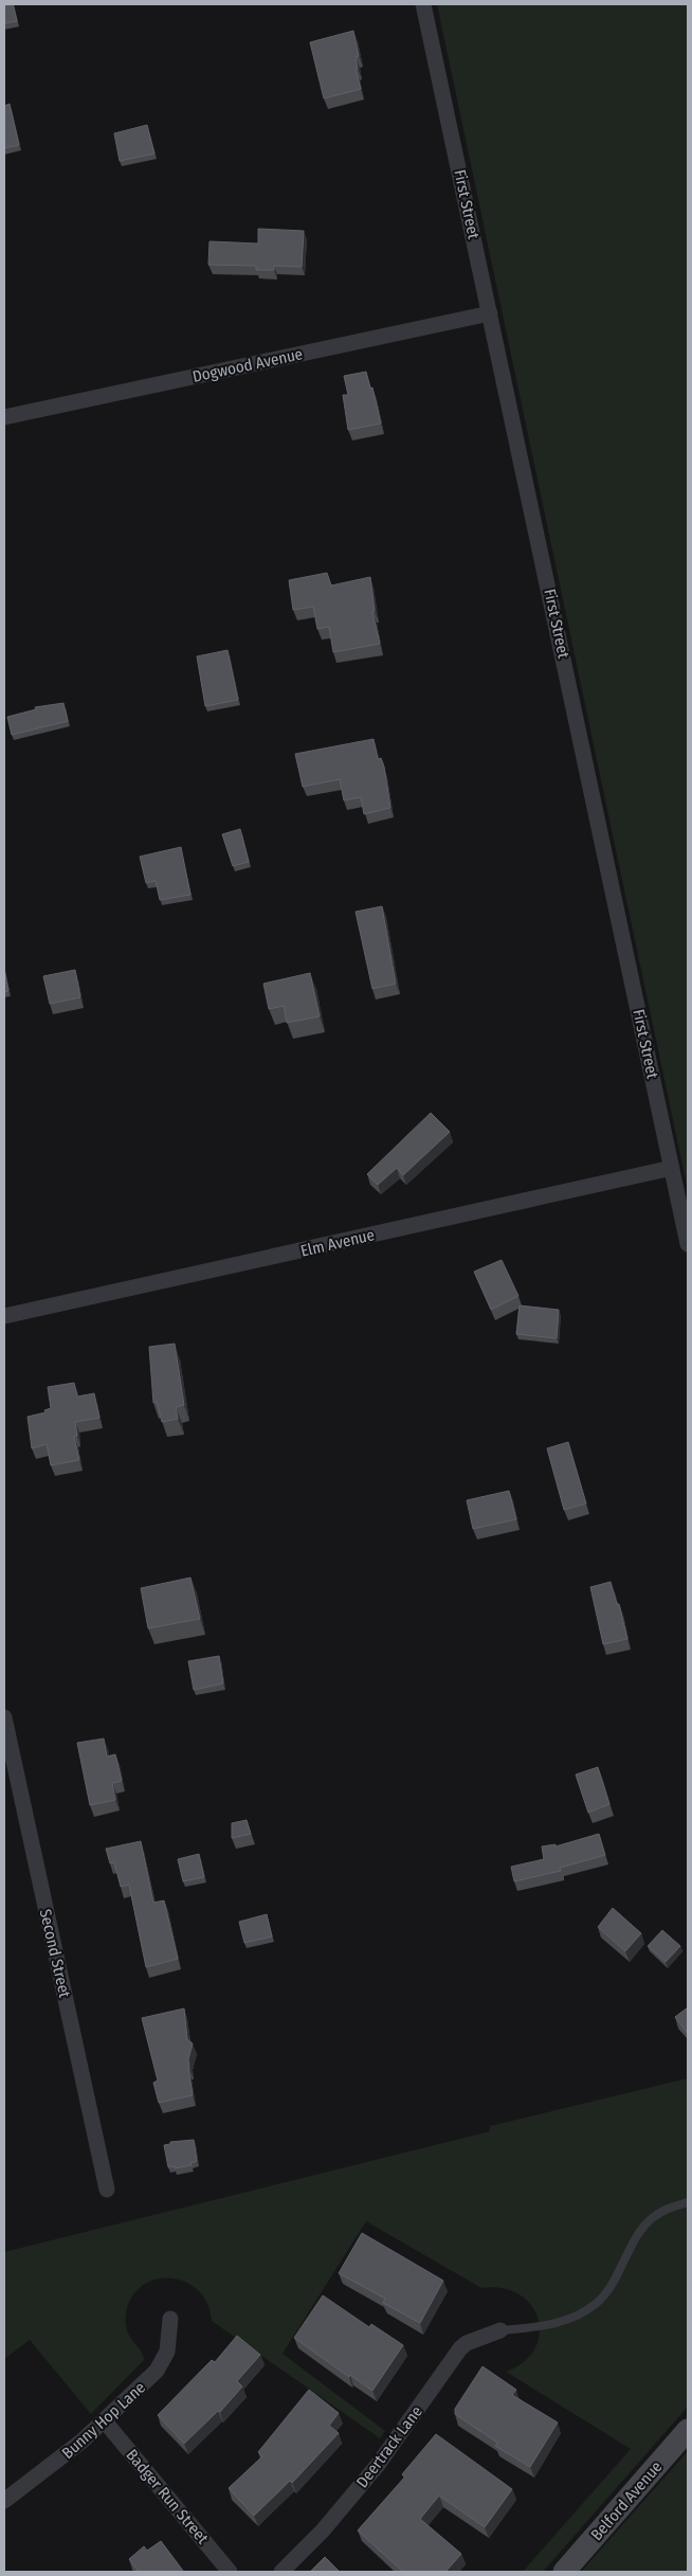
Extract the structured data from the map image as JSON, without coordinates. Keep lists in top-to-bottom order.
{
  "streets": {
    "main road": ["Belford Avenue"],
    "street": [
      "First Street",
      "Dogwood Avenue",
      "Elm Avenue",
      "Second Street",
      "Bunny Hop Lane",
      "Deertrack Lane",
      "Badger Run Street"
    ]
  },
  "crossings": [
    ["First Street", "Dogwood Avenue"],
    ["First Street", "Elm Avenue"],
    ["Bunny Hop Lane", "Badger Run Street"]
  ]
}
